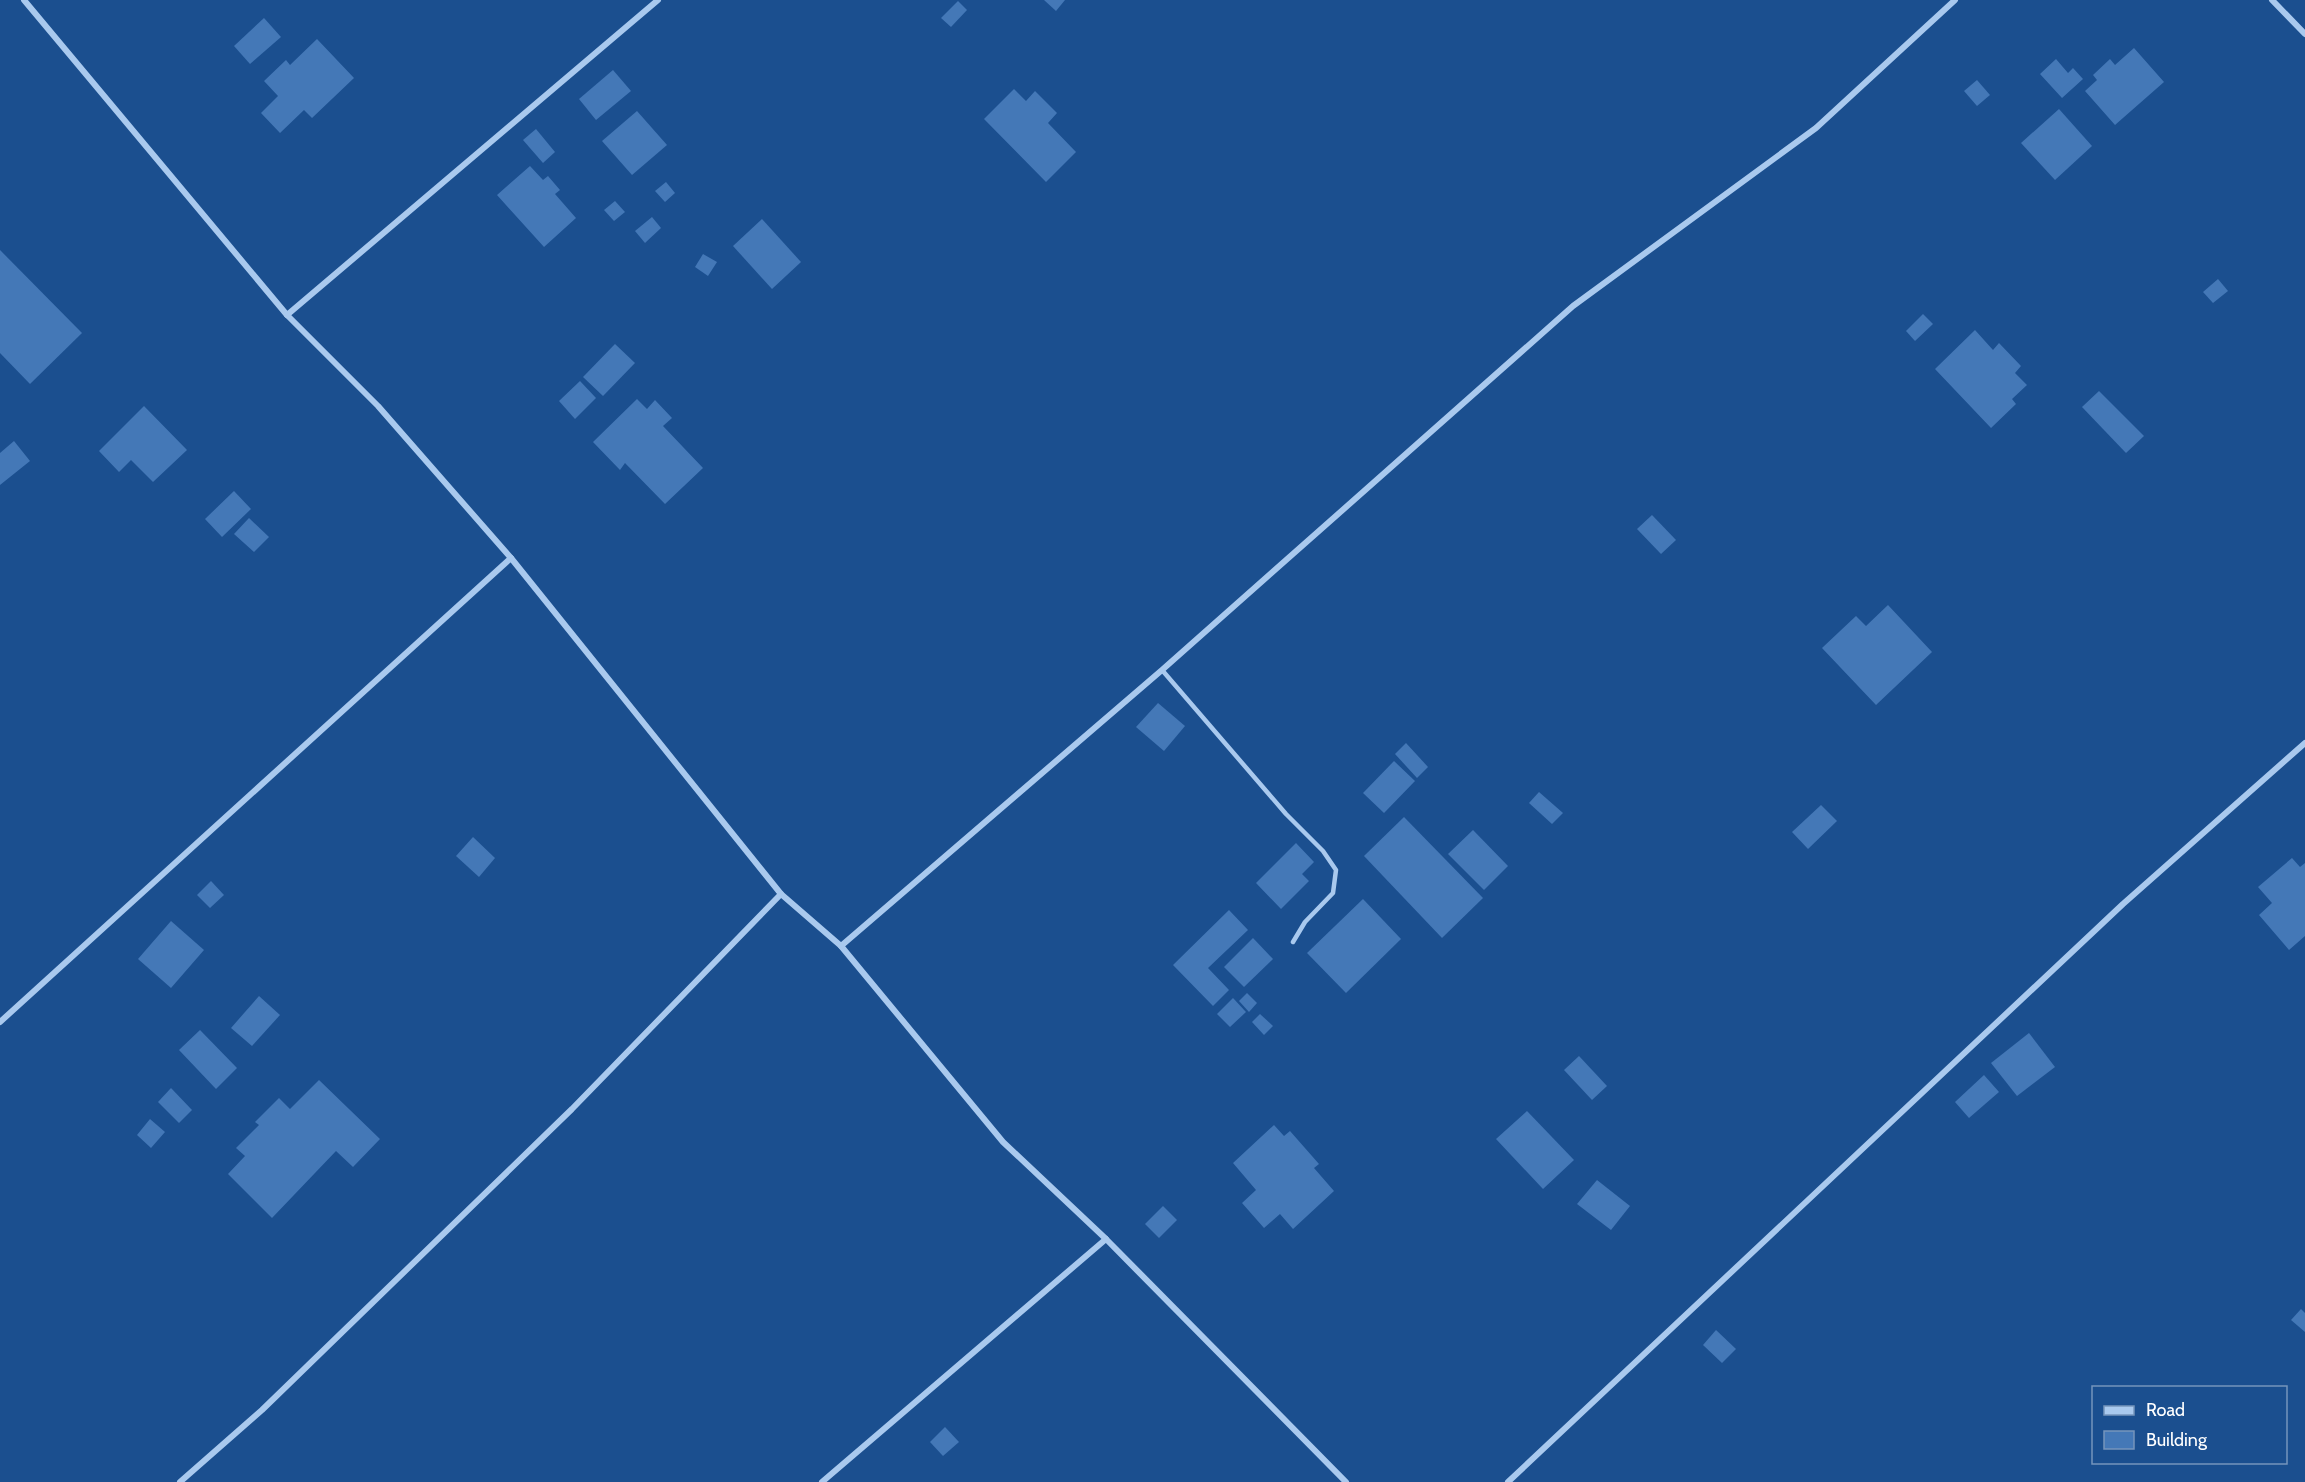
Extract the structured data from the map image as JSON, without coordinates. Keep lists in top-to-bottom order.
{
  "legend": ["Road", "Building"]
}
